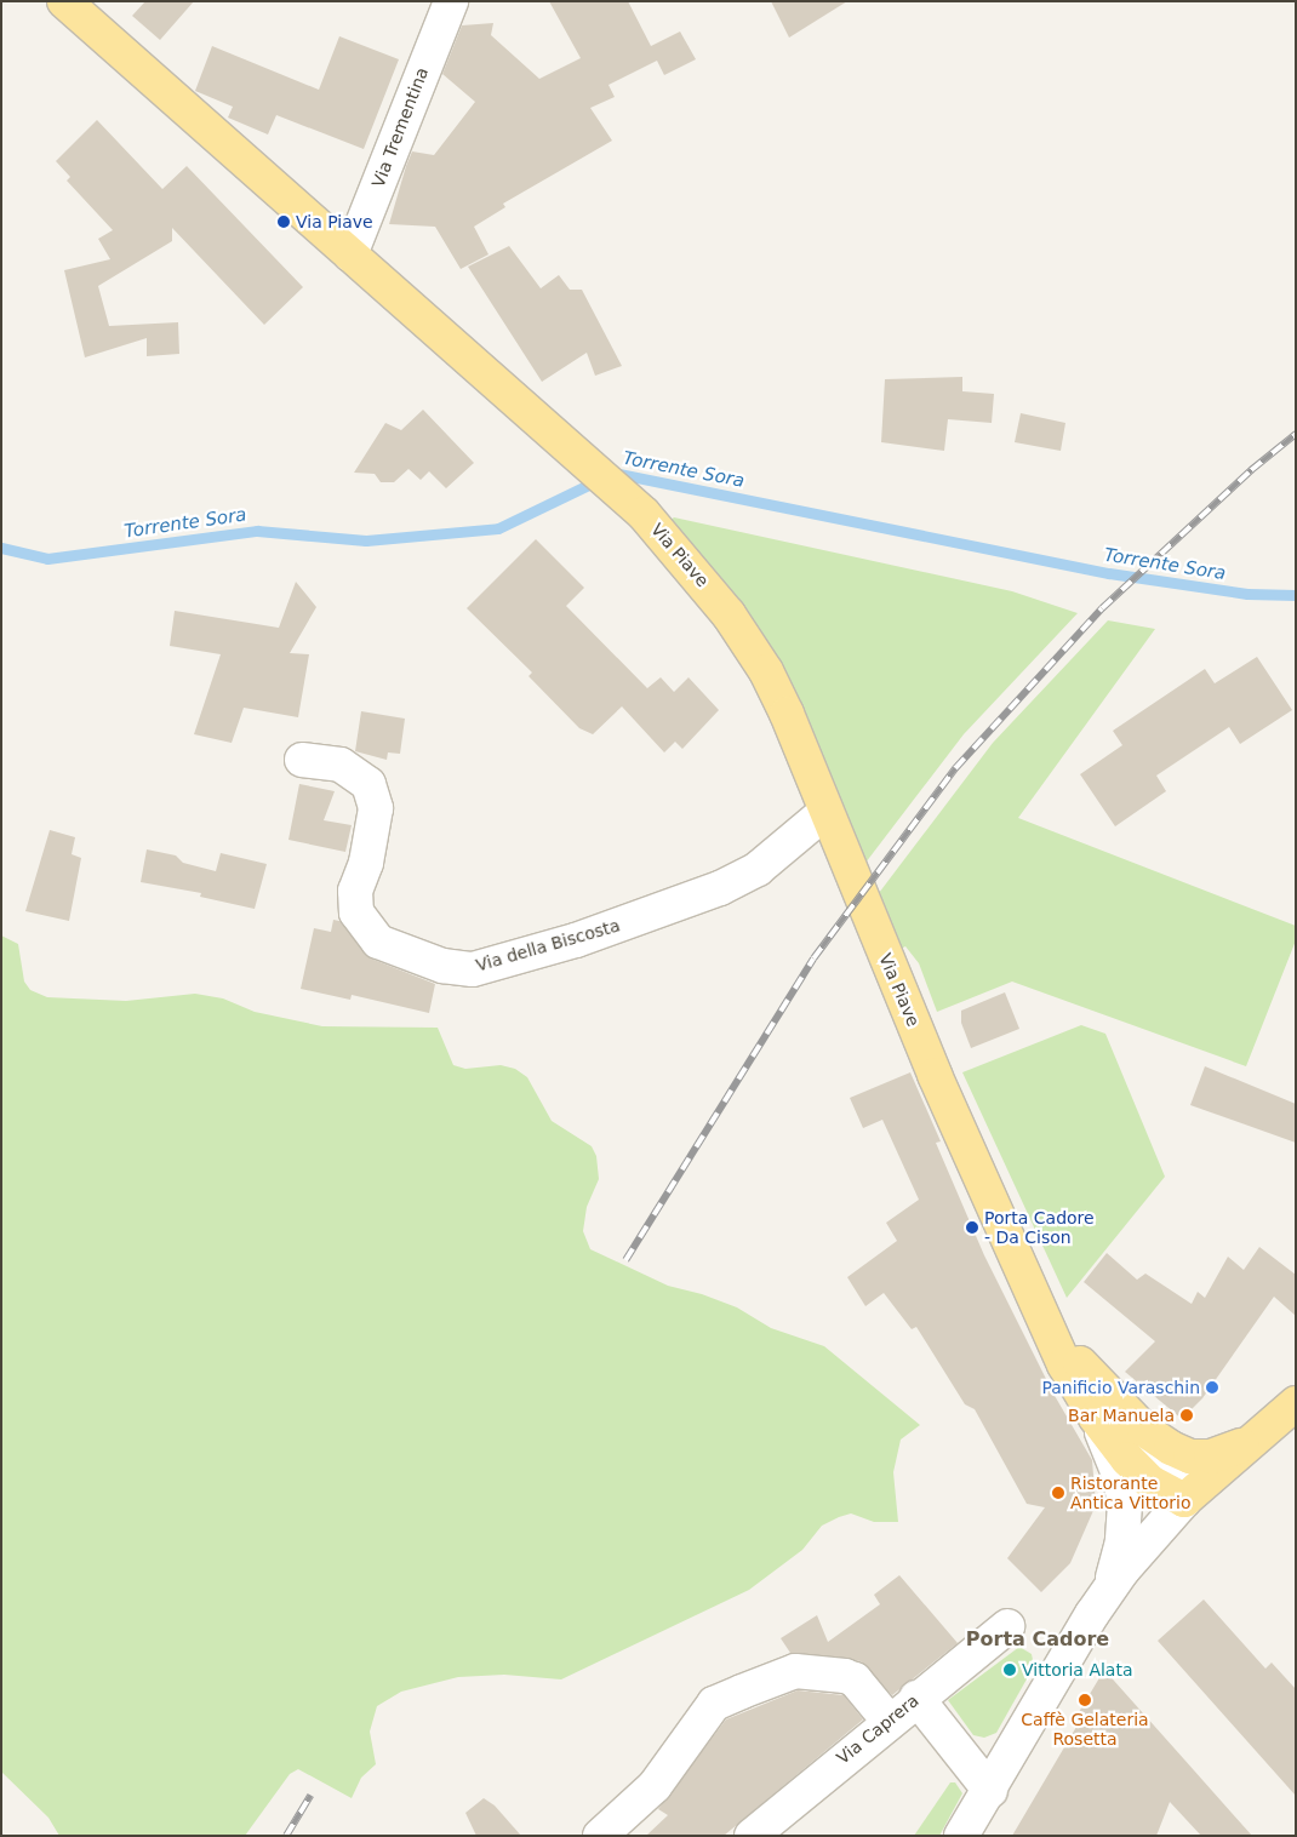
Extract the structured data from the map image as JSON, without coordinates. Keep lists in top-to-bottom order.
{
  "streets": {
    "main road": ["Via Piave"],
    "street": ["Via Trementina", "Via della Biscosta", "Via Caprera"]
  },
  "crossings": [
    ["Via Trementina", "Via Piave"],
    ["Via Piave", "Via della Biscosta"]
  ],
  "districts": ["Porta Cadore"],
  "water": ["Torrente Sora"],
  "places": [
    "Via Piave",
    "Porta Cadore - Da Cison",
    "Panificio Varaschin",
    "Bar Manuela",
    "Ristorante Antica Vittorio",
    "Vittoria Alata",
    "Caffè Gelateria Rosetta"
  ]
}
